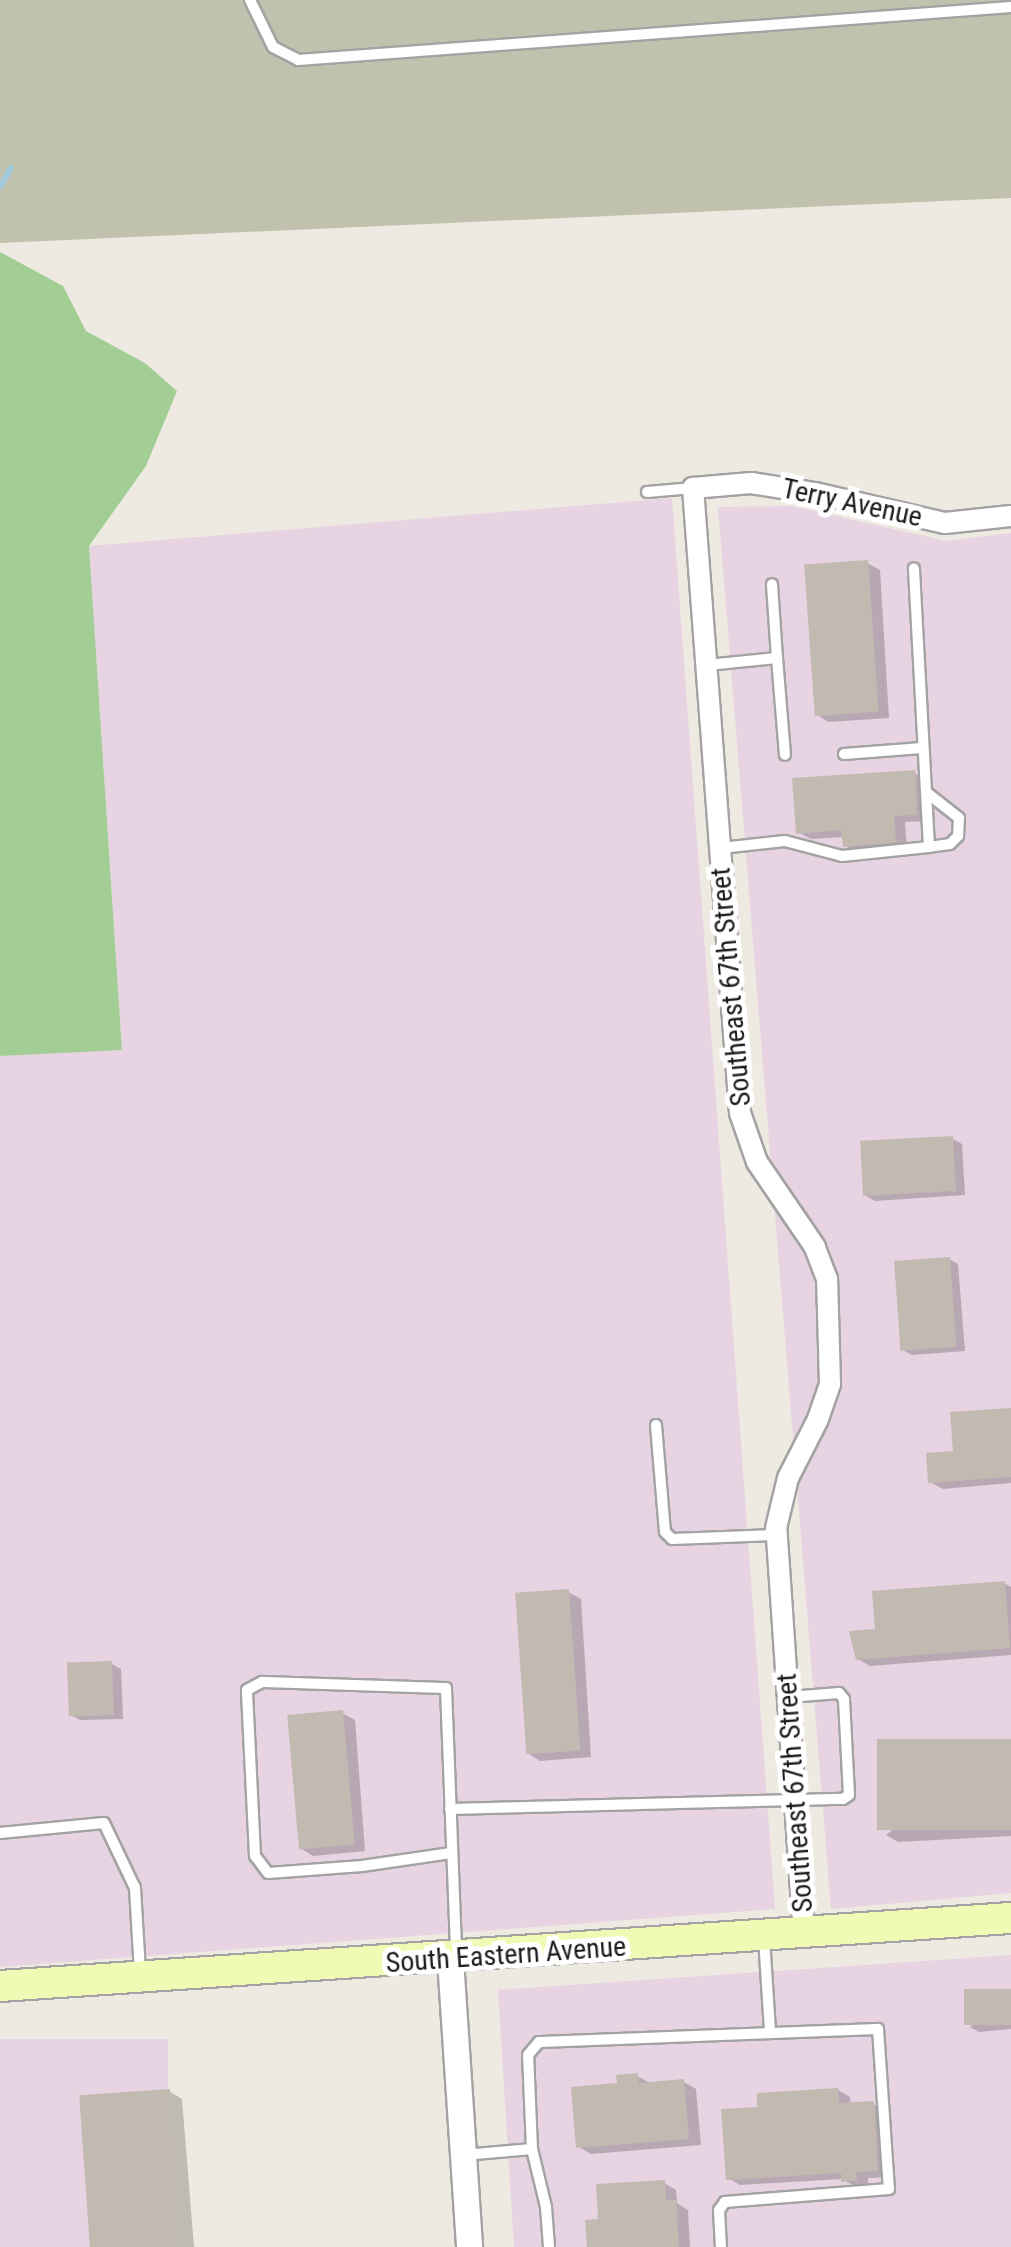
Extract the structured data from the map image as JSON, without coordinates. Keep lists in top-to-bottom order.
{
  "streets": {
    "main road": ["South Eastern Avenue"],
    "street": ["Terry Avenue", "Southeast 67th Street"]
  },
  "crossings": [
    ["Terry Avenue", "Southeast 67th Street"],
    ["Southeast 67th Street", "South Eastern Avenue"]
  ]
}
